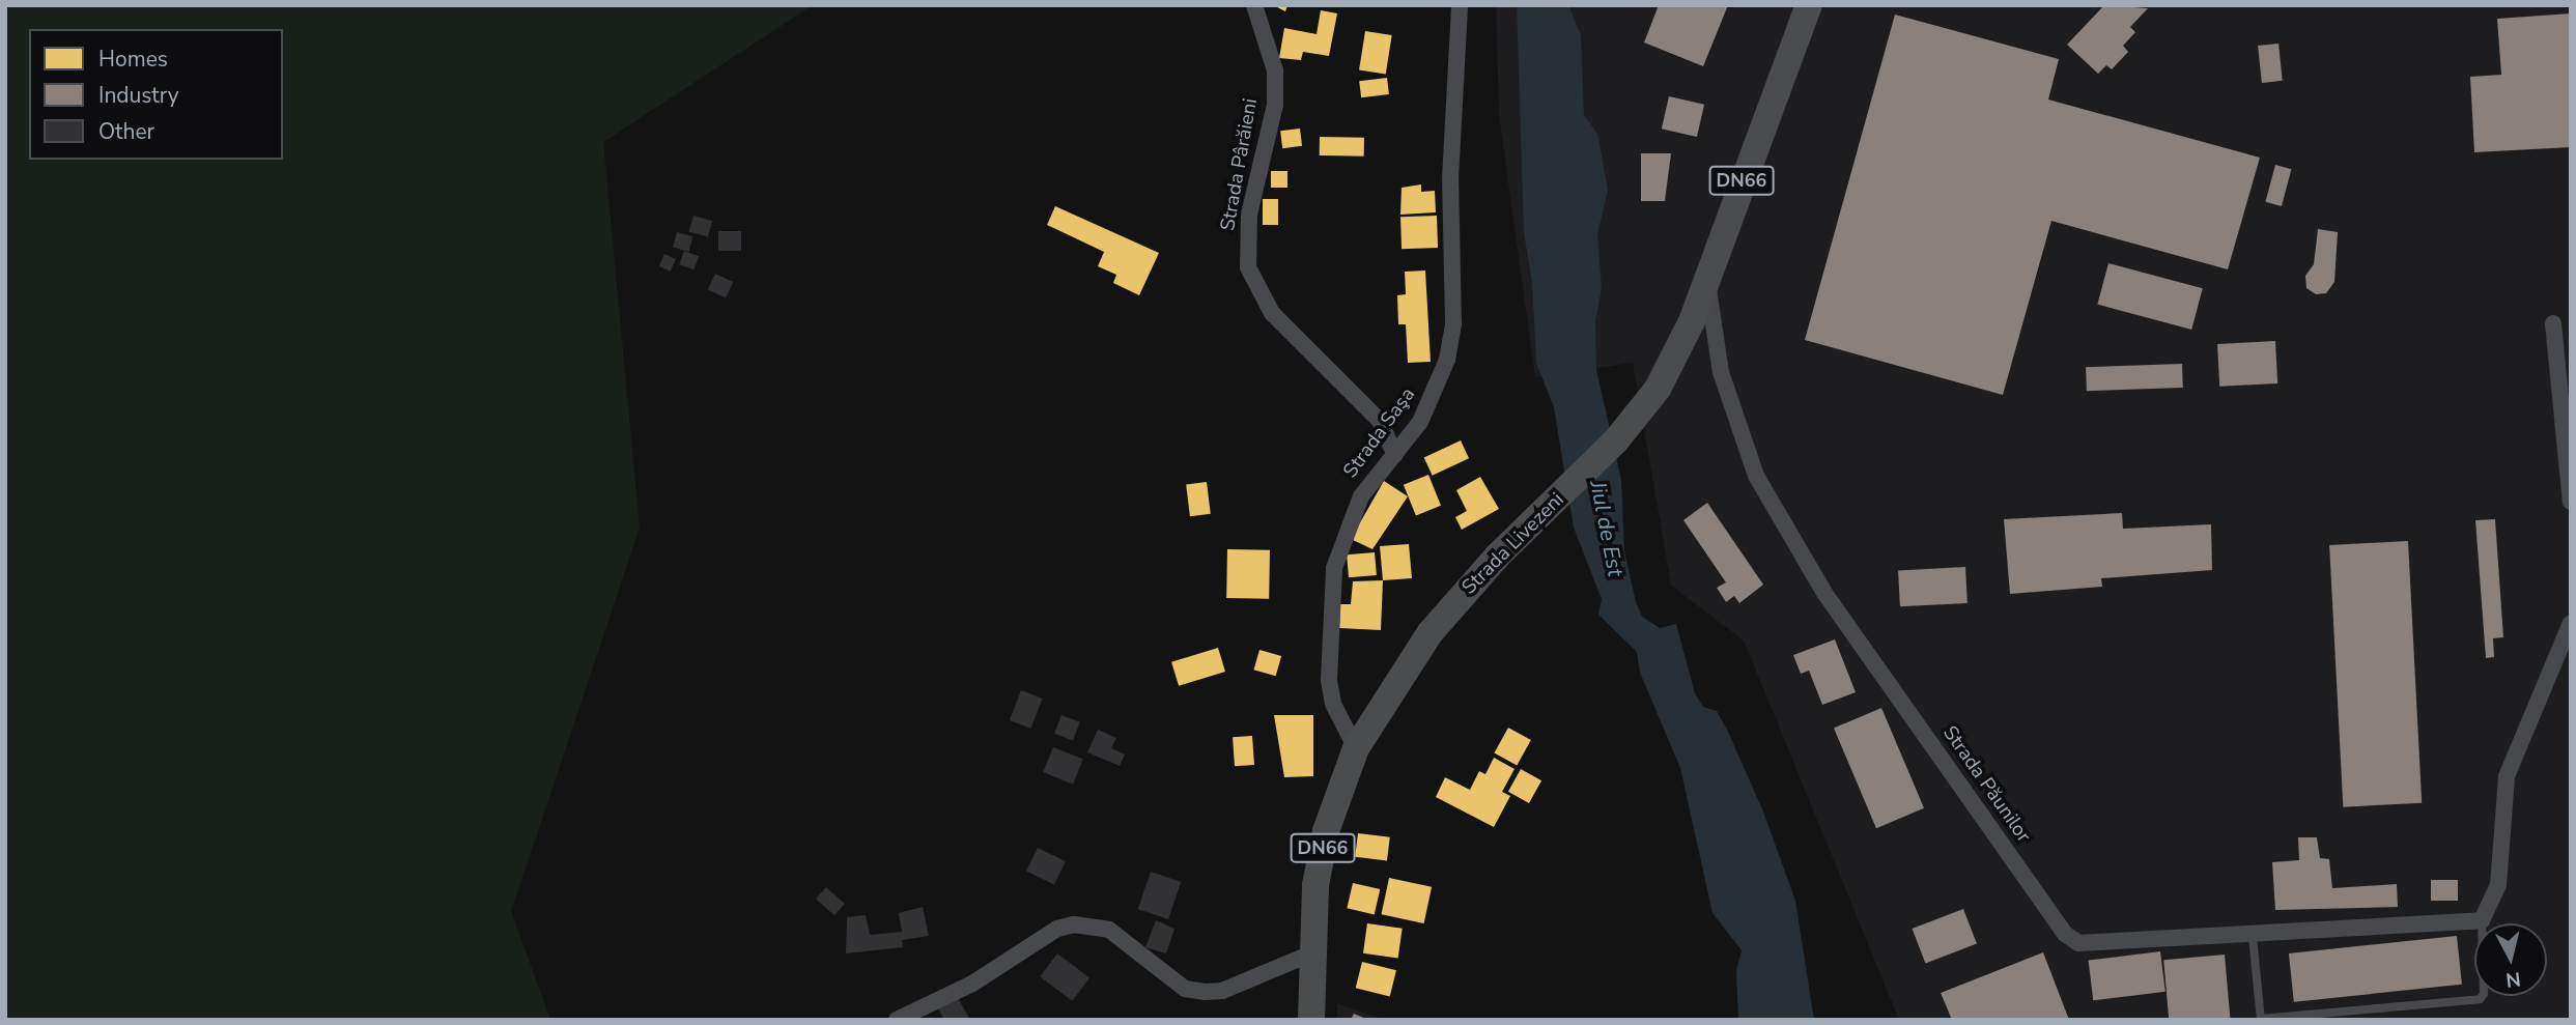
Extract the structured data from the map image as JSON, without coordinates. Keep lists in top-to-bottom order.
{
  "streets": {
    "main road": ["DN66", "Strada Livezeni"],
    "street": ["Strada Pârăieni", "Strada Saşa", "Strada Păunilor"]
  },
  "crossings": [
    ["Strada Pârăieni", "Strada Saşa"],
    ["Strada Saşa", "Strada Livezeni"],
    ["Strada Livezeni", "Strada Păunilor"]
  ],
  "water": ["Jiul de Est"],
  "legend": ["Homes", "Industry", "Other"],
  "north": "bottom"
}
